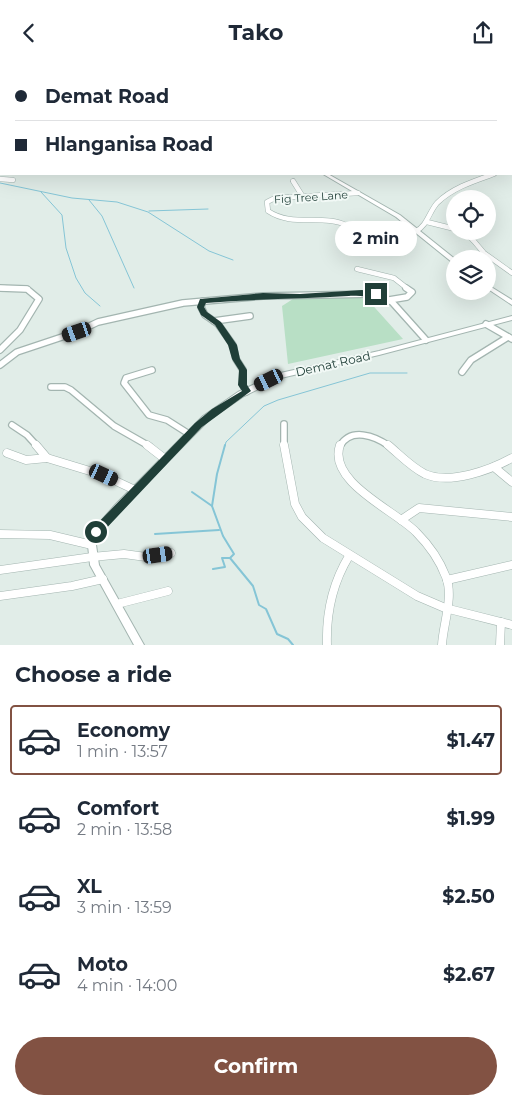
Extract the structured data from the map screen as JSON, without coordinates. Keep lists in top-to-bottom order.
{
  "streets": {
    "street": ["Fig Tree Lane", "Demat Road"]
  },
  "page": {
    "header": "Tako",
    "banner": ["Demat Road", "Hlanganisa Road"],
    "bubble": "2 min",
    "heading": "Choose a ride",
    "list": [
      {
        "name": "Economy",
        "note": "1 min · 13:57",
        "value": "$1.47"
      },
      {
        "name": "Comfort",
        "note": "2 min · 13:58",
        "value": "$1.99"
      },
      {
        "name": "XL",
        "note": "3 min · 13:59",
        "value": "$2.50"
      },
      {
        "name": "Moto",
        "note": "4 min · 14:00",
        "value": "$2.67"
      }
    ],
    "buttons": "Confirm"
  }
}
